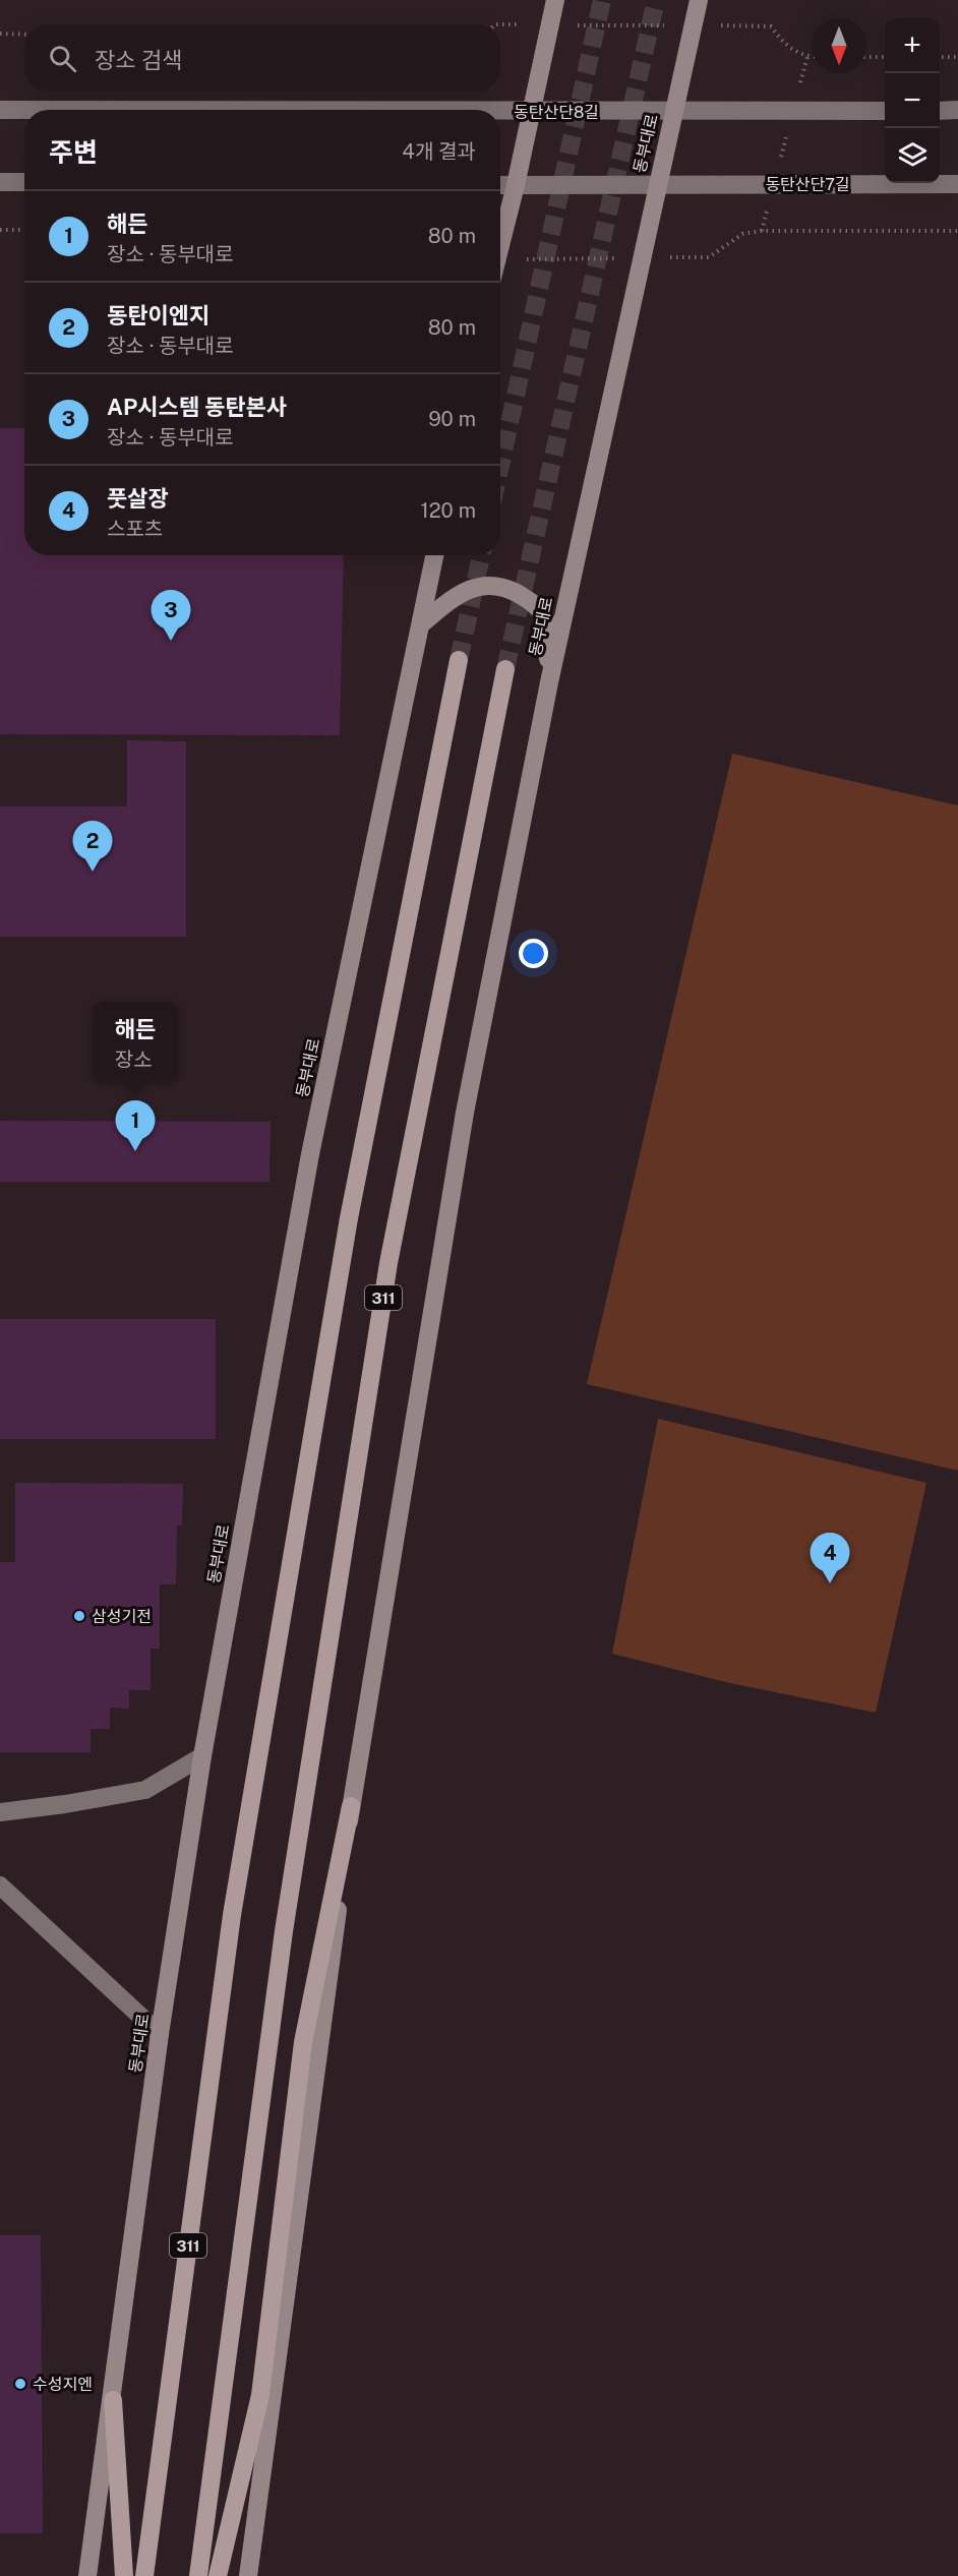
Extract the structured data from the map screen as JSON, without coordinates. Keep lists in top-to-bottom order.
{
  "streets": {
    "highway": ["311"],
    "main road": ["동탄산단8길", "동부대로", "동탄산단7길"]
  },
  "crossings": [
    ["동탄산단8길", "동부대로"],
    ["동부대로", "동탄산단7길"]
  ],
  "places": ["삼성기전", "수성지엔"],
  "north": "bottom",
  "page": {
    "map_buttons": ["+", "−"],
    "search": "장소 검색",
    "heading": ["주변", "4개 결과"],
    "list": [
      {
        "mark": "1",
        "name": "해든",
        "note": "장소 · 동부대로",
        "value": "80 m"
      },
      {
        "mark": "2",
        "name": "동탄이엔지",
        "note": "장소 · 동부대로",
        "value": "80 m"
      },
      {
        "mark": "3",
        "name": "AP시스템 동탄본사",
        "note": "장소 · 동부대로",
        "value": "90 m"
      },
      {
        "mark": "4",
        "name": "풋살장",
        "note": "스포츠",
        "value": "120 m"
      }
    ],
    "pins": [
      "3",
      "2",
      "1",
      "4"
    ],
    "popup": ["해든", "장소"]
  }
}
